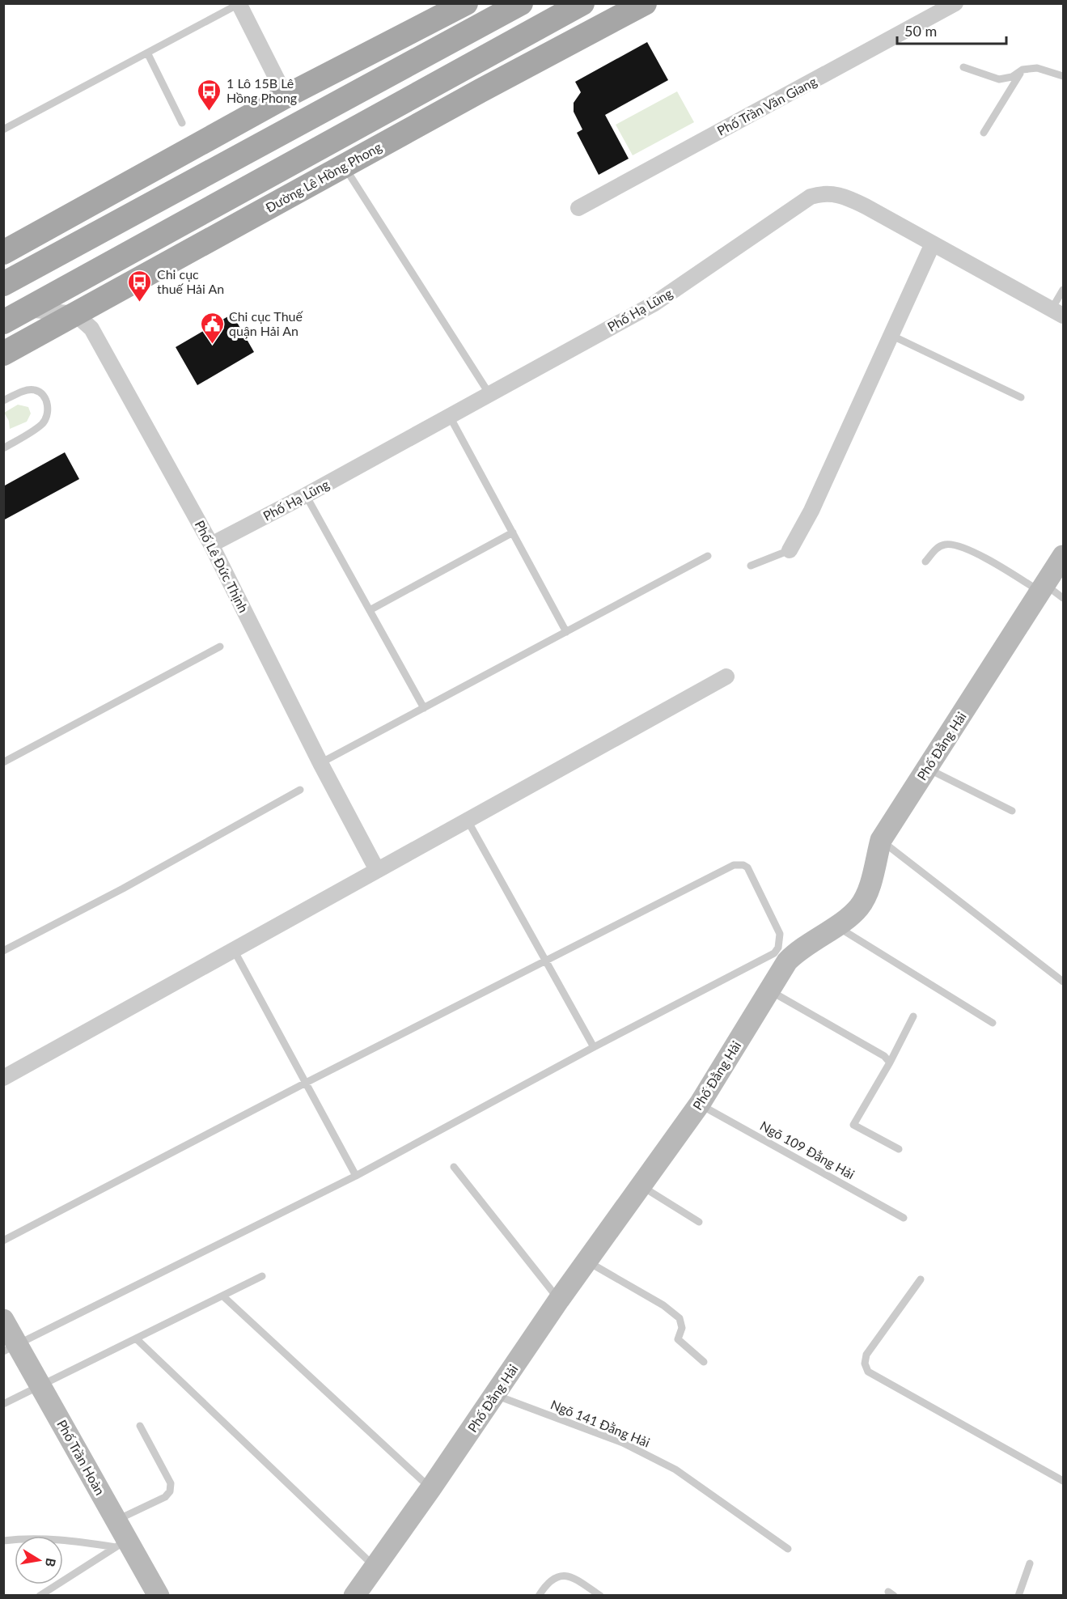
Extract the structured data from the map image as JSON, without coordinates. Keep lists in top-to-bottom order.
{
  "streets": {
    "main road": ["Đường Lê Hồng Phong"],
    "street": [
      "Phố Trần Văn Giang",
      "Phố Hạ Lũng",
      "Phố Lê Đức Thịnh",
      "Phố Đằng Hải",
      "Phố Trần Hoàn"
    ],
    "lane": ["Ngõ 109 Đằng Hải", "Ngõ 141 Đằng Hải"]
  },
  "crossings": [
    ["Đường Lê Hồng Phong", "Phố Lê Đức Thịnh"],
    ["Phố Hạ Lũng", "Phố Lê Đức Thịnh"],
    ["Phố Đằng Hải", "Ngõ 109 Đằng Hải"],
    ["Phố Đằng Hải", "Ngõ 141 Đằng Hải"]
  ],
  "places": {
    "bus stop": ["1 Lô 15B Lê Hồng Phong", "Chi cục thuế Hải An"],
    "public building": ["Chi cục Thuế quận Hải An"]
  },
  "scale_bar": "50 m",
  "north": "right"
}
